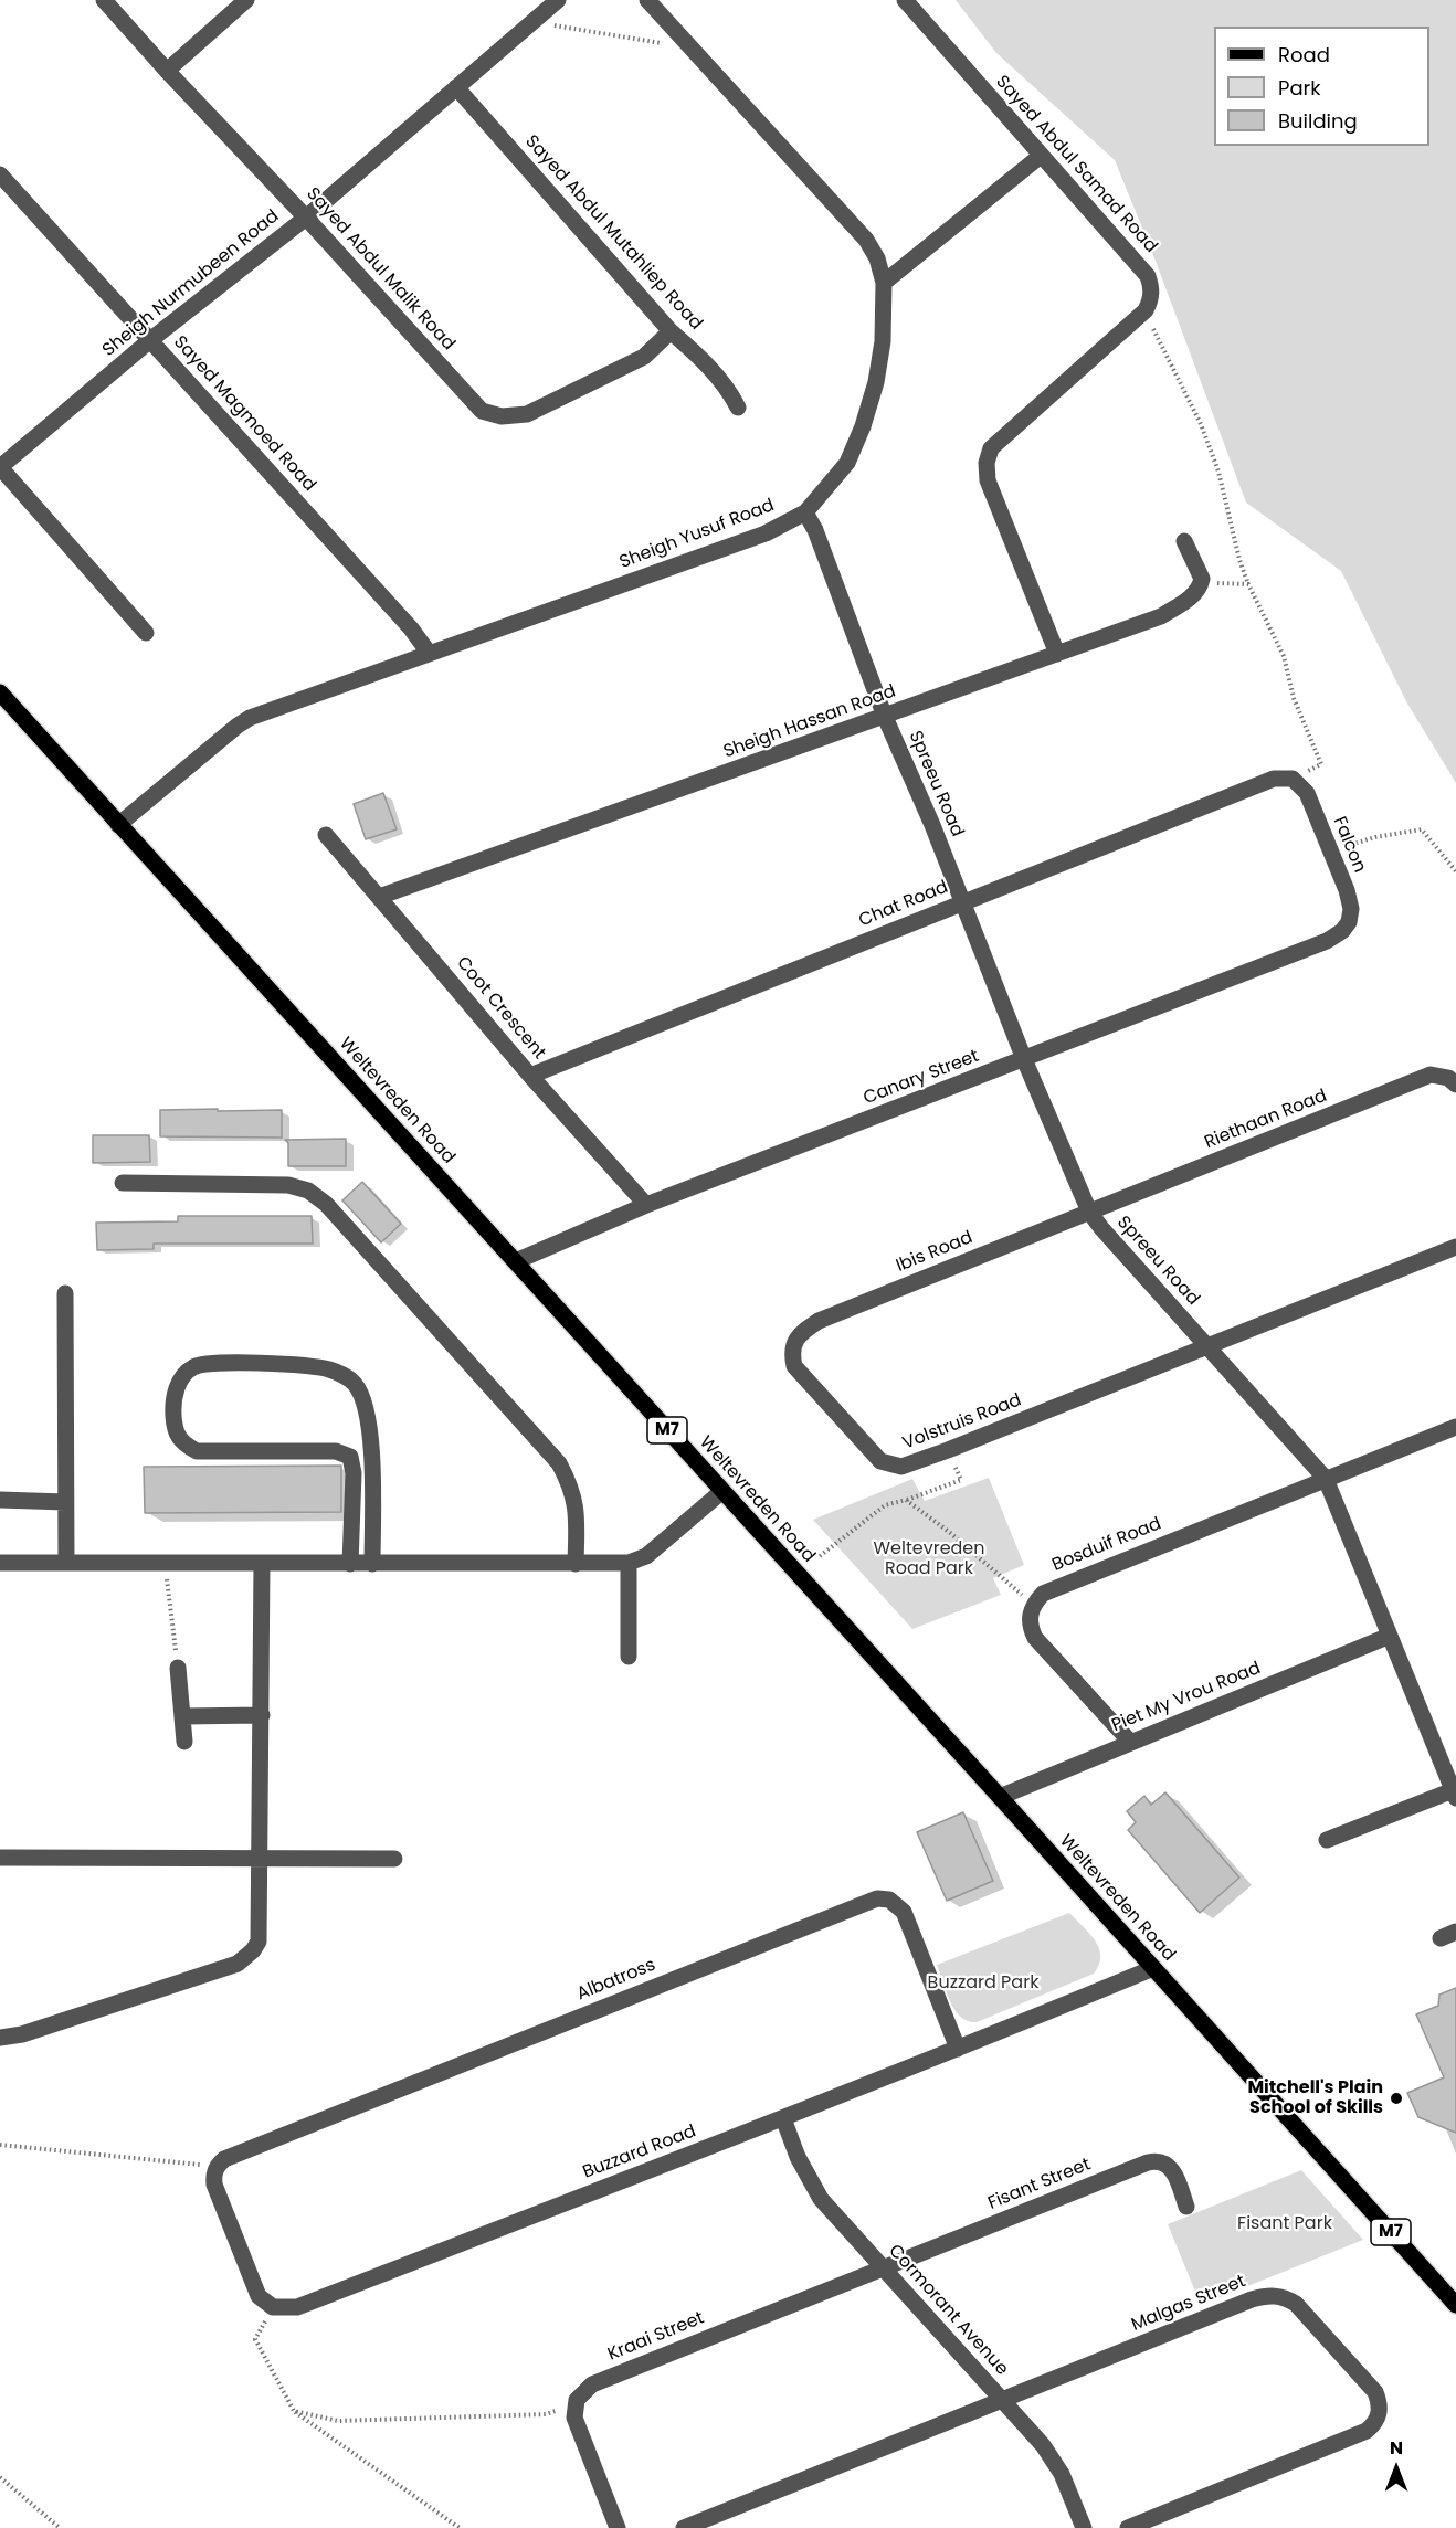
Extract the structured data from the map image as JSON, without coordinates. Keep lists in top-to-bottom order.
{
  "streets": {
    "main road": ["Weltevreden Road", "M7"],
    "street": [
      "Sayed Abdul Samad Road",
      "Sayed Abdul Mutahliep Road",
      "Sayed Abdul Malik Road",
      "Sheigh Nurmubeen Road",
      "Sayed Magmoed Road",
      "Sheigh Yusuf Road",
      "Sheigh Hassan Road",
      "Spreeu Road",
      "Falcon",
      "Chat Road",
      "Coot Crescent",
      "Canary Street",
      "Riethaan Road",
      "Ibis Road",
      "Volstruis Road",
      "Bosduif Road",
      "Piet My Vrou Road",
      "Albatross",
      "Buzzard Road",
      "Fisant Street",
      "Malgas Street",
      "Cormorant Avenue",
      "Kraai Street"
    ]
  },
  "crossings": [
    ["Sayed Abdul Mutahliep Road", "Sayed Abdul Malik Road"],
    ["Sayed Abdul Mutahliep Road", "Sheigh Nurmubeen Road"],
    ["Sayed Abdul Malik Road", "Sheigh Nurmubeen Road"],
    ["Sheigh Nurmubeen Road", "Sayed Magmoed Road"],
    ["Sayed Magmoed Road", "Sheigh Yusuf Road"],
    ["Sheigh Yusuf Road", "Spreeu Road"],
    ["Sheigh Yusuf Road", "Weltevreden Road"],
    ["Sheigh Hassan Road", "Spreeu Road"],
    ["Sheigh Hassan Road", "Coot Crescent"],
    ["Spreeu Road", "Chat Road"],
    ["Spreeu Road", "Canary Street"],
    ["Spreeu Road", "Riethaan Road"],
    ["Spreeu Road", "Ibis Road"],
    ["Spreeu Road", "Volstruis Road"],
    ["Spreeu Road", "Bosduif Road"],
    ["Spreeu Road", "Piet My Vrou Road"],
    ["Falcon", "Chat Road"],
    ["Falcon", "Canary Street"],
    ["Chat Road", "Coot Crescent"],
    ["Coot Crescent", "Canary Street"],
    ["Canary Street", "Weltevreden Road"],
    ["Weltevreden Road", "Piet My Vrou Road"],
    ["Weltevreden Road", "Buzzard Road"],
    ["Riethaan Road", "Ibis Road"],
    ["Ibis Road", "Volstruis Road"],
    ["Bosduif Road", "Piet My Vrou Road"],
    ["Albatross", "Buzzard Road"],
    ["Buzzard Road", "Cormorant Avenue"],
    ["Fisant Street", "Cormorant Avenue"],
    ["Fisant Street", "Kraai Street"],
    ["Malgas Street", "Cormorant Avenue"],
    ["Cormorant Avenue", "Kraai Street"]
  ],
  "parks": ["Weltevreden Road Park", "Buzzard Park", "Fisant Park"],
  "places": ["Mitchell's Plain School of Skills"],
  "legend": ["Road", "Park", "Building"],
  "north": "top"
}
